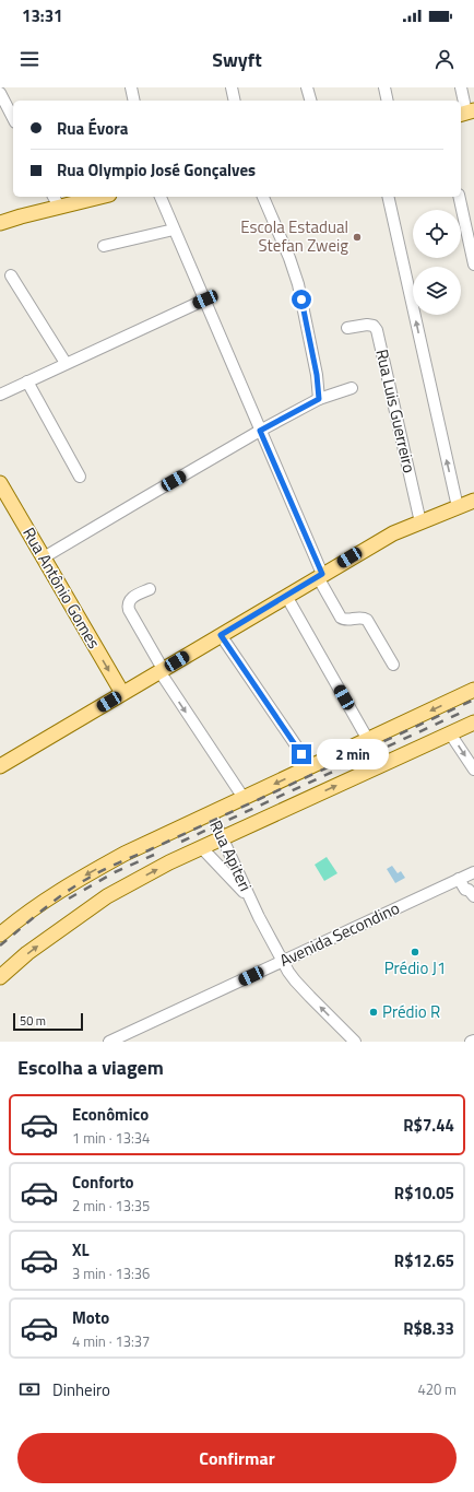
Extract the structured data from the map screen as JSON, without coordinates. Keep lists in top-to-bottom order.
{
  "streets": {
    "main road": ["Rua Antônio Gomes"],
    "street": ["Rua Luis Guerreiro", "Rua Apiteri", "Avenida Secondino"]
  },
  "crossings": [
    ["Rua Apiteri", "Avenida Secondino"]
  ],
  "one_way": ["Rua Antônio Gomes"],
  "places": ["Escola Estadual Stefan Zweig", "Prédio J1", "Prédio R"],
  "scale_bar": "50 m",
  "page": {
    "status": "13:31",
    "header": "Swyft",
    "banner": ["Rua Évora", "Rua Olympio José Gonçalves"],
    "bubble": "2 min",
    "scale": "50 m",
    "heading": "Escolha a viagem",
    "list": [
      {
        "name": "Econômico",
        "note": "1 min · 13:34",
        "value": "R$7.44"
      },
      {
        "name": "Conforto",
        "note": "2 min · 13:35",
        "value": "R$10.05"
      },
      {
        "name": "XL",
        "note": "3 min · 13:36",
        "value": "R$12.65"
      },
      {
        "name": "Moto",
        "note": "4 min · 13:37",
        "value": "R$8.33"
      }
    ],
    "pay": ["Dinheiro", "420 m"],
    "buttons": "Confirmar"
  }
}
